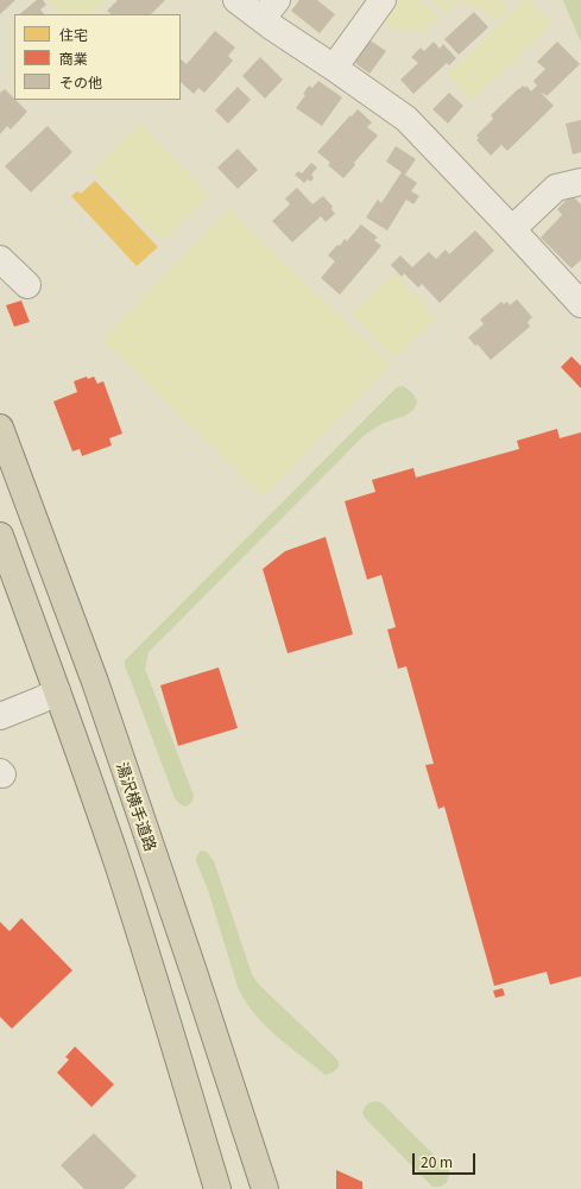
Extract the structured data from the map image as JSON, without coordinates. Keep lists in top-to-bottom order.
{
  "streets": {
    "highway": ["湯沢横手道路"]
  },
  "legend": ["住宅", "商業", "その他"],
  "scale_bar": "20 m"
}
